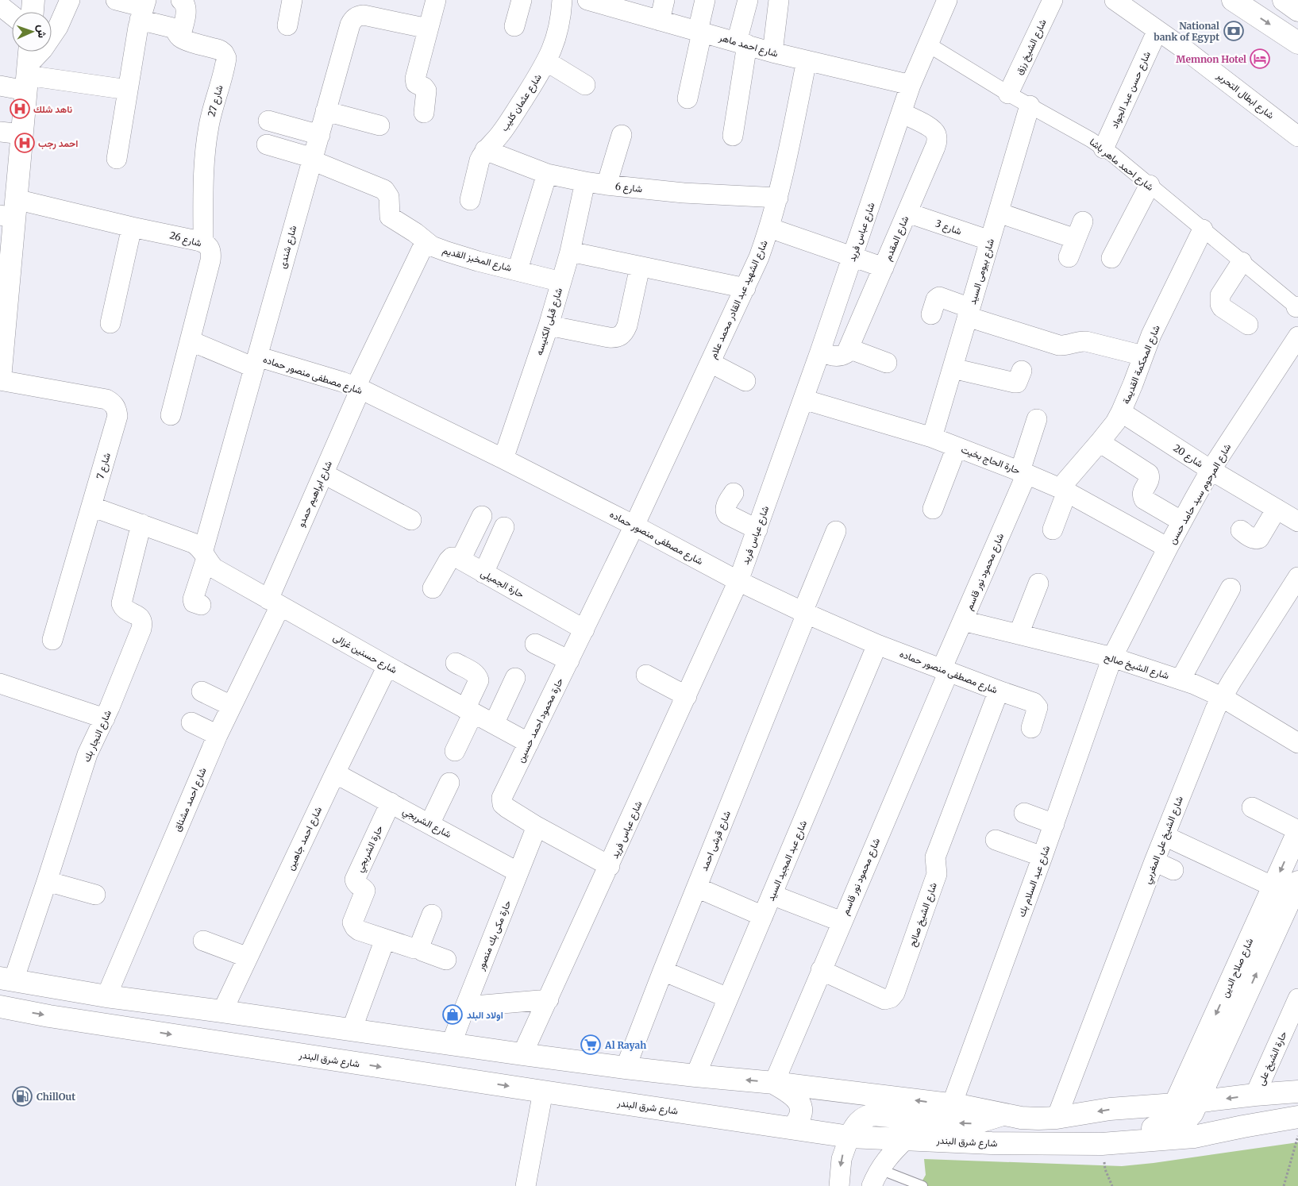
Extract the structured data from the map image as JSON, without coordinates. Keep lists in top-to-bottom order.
{
  "streets": {
    "main road": ["شارع صلاح الدين", "شارع شرق البندر"],
    "street": [
      "شارع احمد ماهر",
      "شارع الشيخ رزق",
      "شارع حسن عبد الجواد",
      "شارع ابطال التحرير",
      "شارع 27",
      "شارع عثمان كليب",
      "شارع احمد ماهر باشا",
      "شارع 6",
      "شارع 3",
      "شارع عباس فريد",
      "شارع المقدم",
      "شارع 26",
      "شارع شندى",
      "شارع المخبز القديم",
      "شارع بيومى السيد",
      "شارع الشهيد عبد القادر محمد علام",
      "شارع قبلى الكنيسه",
      "شارع المحكمة القديمة",
      "شارع مصطفى منصور حماده",
      "شارع 20",
      "حارة الحاج بخيت",
      "شارع 7",
      "شارع ابراهيم حمدو",
      "شارع المرحوم سيد حامد حسن",
      "شارع محمود نور قاسم",
      "حارة الجميلى",
      "شارع حسنين غزالى",
      "شارع الشيخ صالح",
      "حارة محمود احمد حسين",
      "شارع النجار بك",
      "شارع احمد مشناق",
      "شارع الشربجي",
      "شارع احمد جاهين",
      "شارع الشيخ على المغربي",
      "شارع قرشى احمد",
      "حارة الشربجي",
      "شارع عبد المجيد السيد",
      "شارع عبد السلام بك",
      "حارة مكى بك منصور",
      "حارة الشيخ على"
    ]
  },
  "crossings": [
    ["شارع احمد ماهر", "شارع عباس فريد"],
    ["شارع احمد ماهر", "شارع الشهيد عبد القادر محمد علام"],
    ["شارع الشيخ رزق", "شارع احمد ماهر باشا"],
    ["شارع حسن عبد الجواد", "شارع ابطال التحرير"],
    ["شارع حسن عبد الجواد", "شارع احمد ماهر باشا"],
    ["شارع 27", "شارع 26"],
    ["شارع عثمان كليب", "شارع 6"],
    ["شارع احمد ماهر باشا", "شارع عباس فريد"],
    ["شارع احمد ماهر باشا", "شارع بيومى السيد"],
    ["شارع احمد ماهر باشا", "شارع المحكمة القديمة"],
    ["شارع 6", "شارع الشهيد عبد القادر محمد علام"],
    ["شارع 6", "شارع قبلى الكنيسه"],
    ["شارع 3", "شارع المقدم"],
    ["شارع 3", "شارع بيومى السيد"],
    ["شارع عباس فريد", "شارع المقدم"],
    ["شارع عباس فريد", "شارع مصطفى منصور حماده"],
    ["شارع عباس فريد", "حارة الحاج بخيت"],
    ["شارع عباس فريد", "حارة محمود احمد حسين"],
    ["شارع 26", "شارع مصطفى منصور حماده"],
    ["شارع شندى", "شارع المخبز القديم"],
    ["شارع شندى", "شارع مصطفى منصور حماده"],
    ["شارع شندى", "شارع حسنين غزالى"],
    ["شارع المخبز القديم", "شارع قبلى الكنيسه"],
    ["شارع المخبز القديم", "شارع ابراهيم حمدو"],
    ["شارع بيومى السيد", "حارة الحاج بخيت"],
    ["شارع الشهيد عبد القادر محمد علام", "شارع مصطفى منصور حماده"],
    ["شارع الشهيد عبد القادر محمد علام", "حارة محمود احمد حسين"],
    ["شارع قبلى الكنيسه", "شارع مصطفى منصور حماده"],
    ["شارع المحكمة القديمة", "شارع 20"],
    ["شارع المحكمة القديمة", "حارة الحاج بخيت"],
    ["شارع مصطفى منصور حماده", "شارع ابراهيم حمدو"],
    ["شارع مصطفى منصور حماده", "شارع محمود نور قاسم"],
    ["شارع مصطفى منصور حماده", "شارع الشيخ صالح"],
    ["شارع مصطفى منصور حماده", "حارة محمود احمد حسين"],
    ["شارع مصطفى منصور حماده", "شارع قرشى احمد"],
    ["شارع مصطفى منصور حماده", "شارع عبد المجيد السيد"],
    ["شارع 20", "شارع المرحوم سيد حامد حسن"],
    ["حارة الحاج بخيت", "شارع المرحوم سيد حامد حسن"],
    ["حارة الحاج بخيت", "شارع محمود نور قاسم"],
    ["شارع ابراهيم حمدو", "شارع حسنين غزالى"],
    ["شارع ابراهيم حمدو", "شارع احمد مشناق"],
    ["شارع المرحوم سيد حامد حسن", "شارع الشيخ صالح"],
    ["شارع المرحوم سيد حامد حسن", "شارع عبد السلام بك"],
    ["شارع محمود نور قاسم", "شارع الشيخ صالح"],
    ["حارة الجميلى", "حارة محمود احمد حسين"],
    ["شارع حسنين غزالى", "حارة محمود احمد حسين"],
    ["شارع حسنين غزالى", "شارع احمد مشناق"],
    ["شارع حسنين غزالى", "شارع احمد جاهين"],
    ["شارع الشيخ صالح", "شارع الشيخ على المغربي"],
    ["شارع الشيخ صالح", "شارع عبد السلام بك"],
    ["حارة محمود احمد حسين", "حارة مكى بك منصور"],
    ["شارع الشربجي", "شارع احمد جاهين"],
    ["شارع الشربجي", "حارة الشربجي"],
    ["شارع الشربجي", "حارة مكى بك منصور"],
    ["شارع صلاح الدين", "شارع شرق البندر"]
  ],
  "places": {
    "bank": ["National bank of Egypt"],
    "hotel": ["Memnon Hotel"],
    "hospital": ["ناهد شلك", "احمد رجب"],
    "shop": ["اولاد البلد"],
    "supermarket": ["Al Rayah"],
    "fuel station": ["ChillOut"]
  },
  "north": "right"
}
